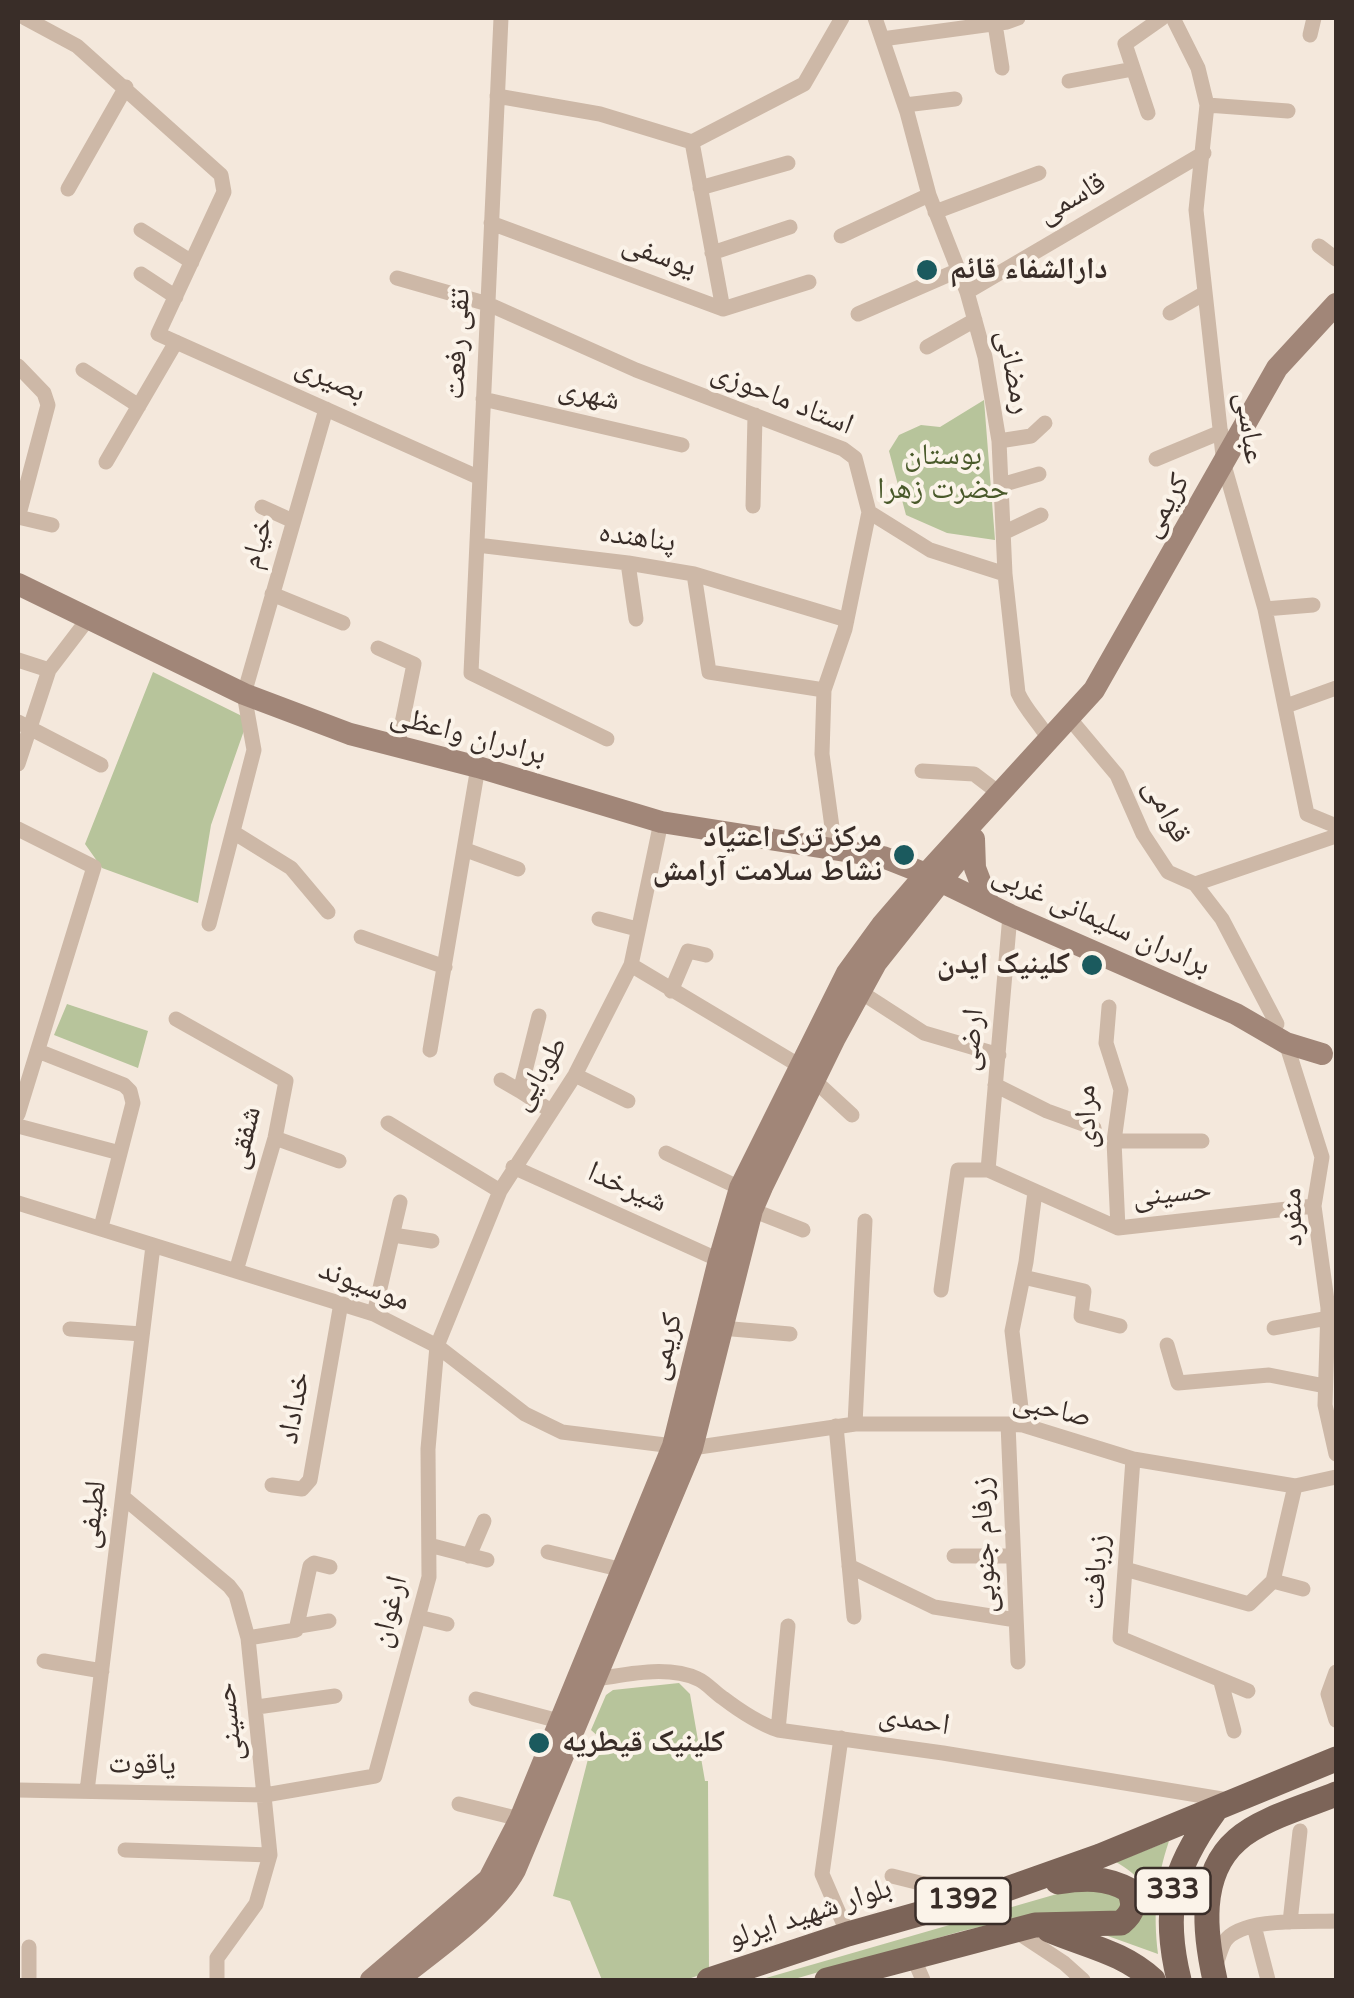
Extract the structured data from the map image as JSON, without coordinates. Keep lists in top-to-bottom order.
{
  "streets": {
    "main road": [
      "کریمی",
      "برادران واعظی",
      "برادران سلیمانی غربی",
      "333",
      "1392",
      "بلوار شهید ایرلو"
    ],
    "street": [
      "قاسمی",
      "یوسفی",
      "تقی رفعت",
      "رمضانی",
      "بصیری",
      "شهری",
      "استاد ماحوزی",
      "عباسی",
      "پناهنده",
      "خیام",
      "قوامی",
      "ارضی",
      "طوبایی",
      "مرادی",
      "شفقی",
      "شیرخدا",
      "حسینی",
      "منفرد",
      "موسیوند",
      "خداداد",
      "صاحبی",
      "لطیفی",
      "زرفام جنوبی",
      "زربافت",
      "ارغوان",
      "احمدی",
      "یاقوت"
    ]
  },
  "crossings": [
    ["قاسمی", "رمضانی"],
    ["قاسمی", "عباسی"],
    ["یوسفی", "تقی رفعت"],
    ["تقی رفعت", "بصیری"],
    ["تقی رفعت", "شهری"],
    ["تقی رفعت", "استاد ماحوزی"],
    ["تقی رفعت", "پناهنده"],
    ["رمضانی", "کریمی"],
    ["بصیری", "خیام"],
    ["استاد ماحوزی", "پناهنده"],
    ["استاد ماحوزی", "برادران واعظی"],
    ["عباسی", "کریمی"],
    ["کریمی", "برادران واعظی"],
    ["کریمی", "قوامی"],
    ["کریمی", "برادران سلیمانی غربی"],
    ["کریمی", "شیرخدا"],
    ["کریمی", "موسیوند"],
    ["کریمی", "صاحبی"],
    ["کریمی", "احمدی"],
    ["خیام", "برادران واعظی"],
    ["برادران واعظی", "برادران سلیمانی غربی"],
    ["برادران واعظی", "طوبایی"],
    ["قوامی", "برادران سلیمانی غربی"],
    ["قوامی", "منفرد"],
    ["برادران سلیمانی غربی", "ارضی"],
    ["برادران سلیمانی غربی", "منفرد"],
    ["ارضی", "حسینی"],
    ["طوبایی", "شیرخدا"],
    ["طوبایی", "موسیوند"],
    ["طوبایی", "ارغوان"],
    ["مرادی", "حسینی"],
    ["شفقی", "موسیوند"],
    ["حسینی", "منفرد"],
    ["حسینی", "لطیفی"],
    ["حسینی", "زرفام جنوبی"],
    ["حسینی", "ارغوان"],
    ["حسینی", "یاقوت"],
    ["موسیوند", "خداداد"],
    ["موسیوند", "صاحبی"],
    ["موسیوند", "لطیفی"],
    ["موسیوند", "ارغوان"],
    ["صاحبی", "زرفام جنوبی"],
    ["صاحبی", "زربافت"],
    ["لطیفی", "یاقوت"],
    ["ارغوان", "یاقوت"],
    ["احمدی", "333"],
    ["احمدی", "بلوار شهید ایرلو"],
    ["333", "بلوار شهید ایرلو"]
  ],
  "parks": ["بوستان حضرت زهرا"],
  "places": [
    "دارالشفاء قائم",
    "مرکز ترک اعتیاد نشاط سلامت آرامش",
    "کلینیک ایدن",
    "کلینیک قیطریه"
  ]
}
